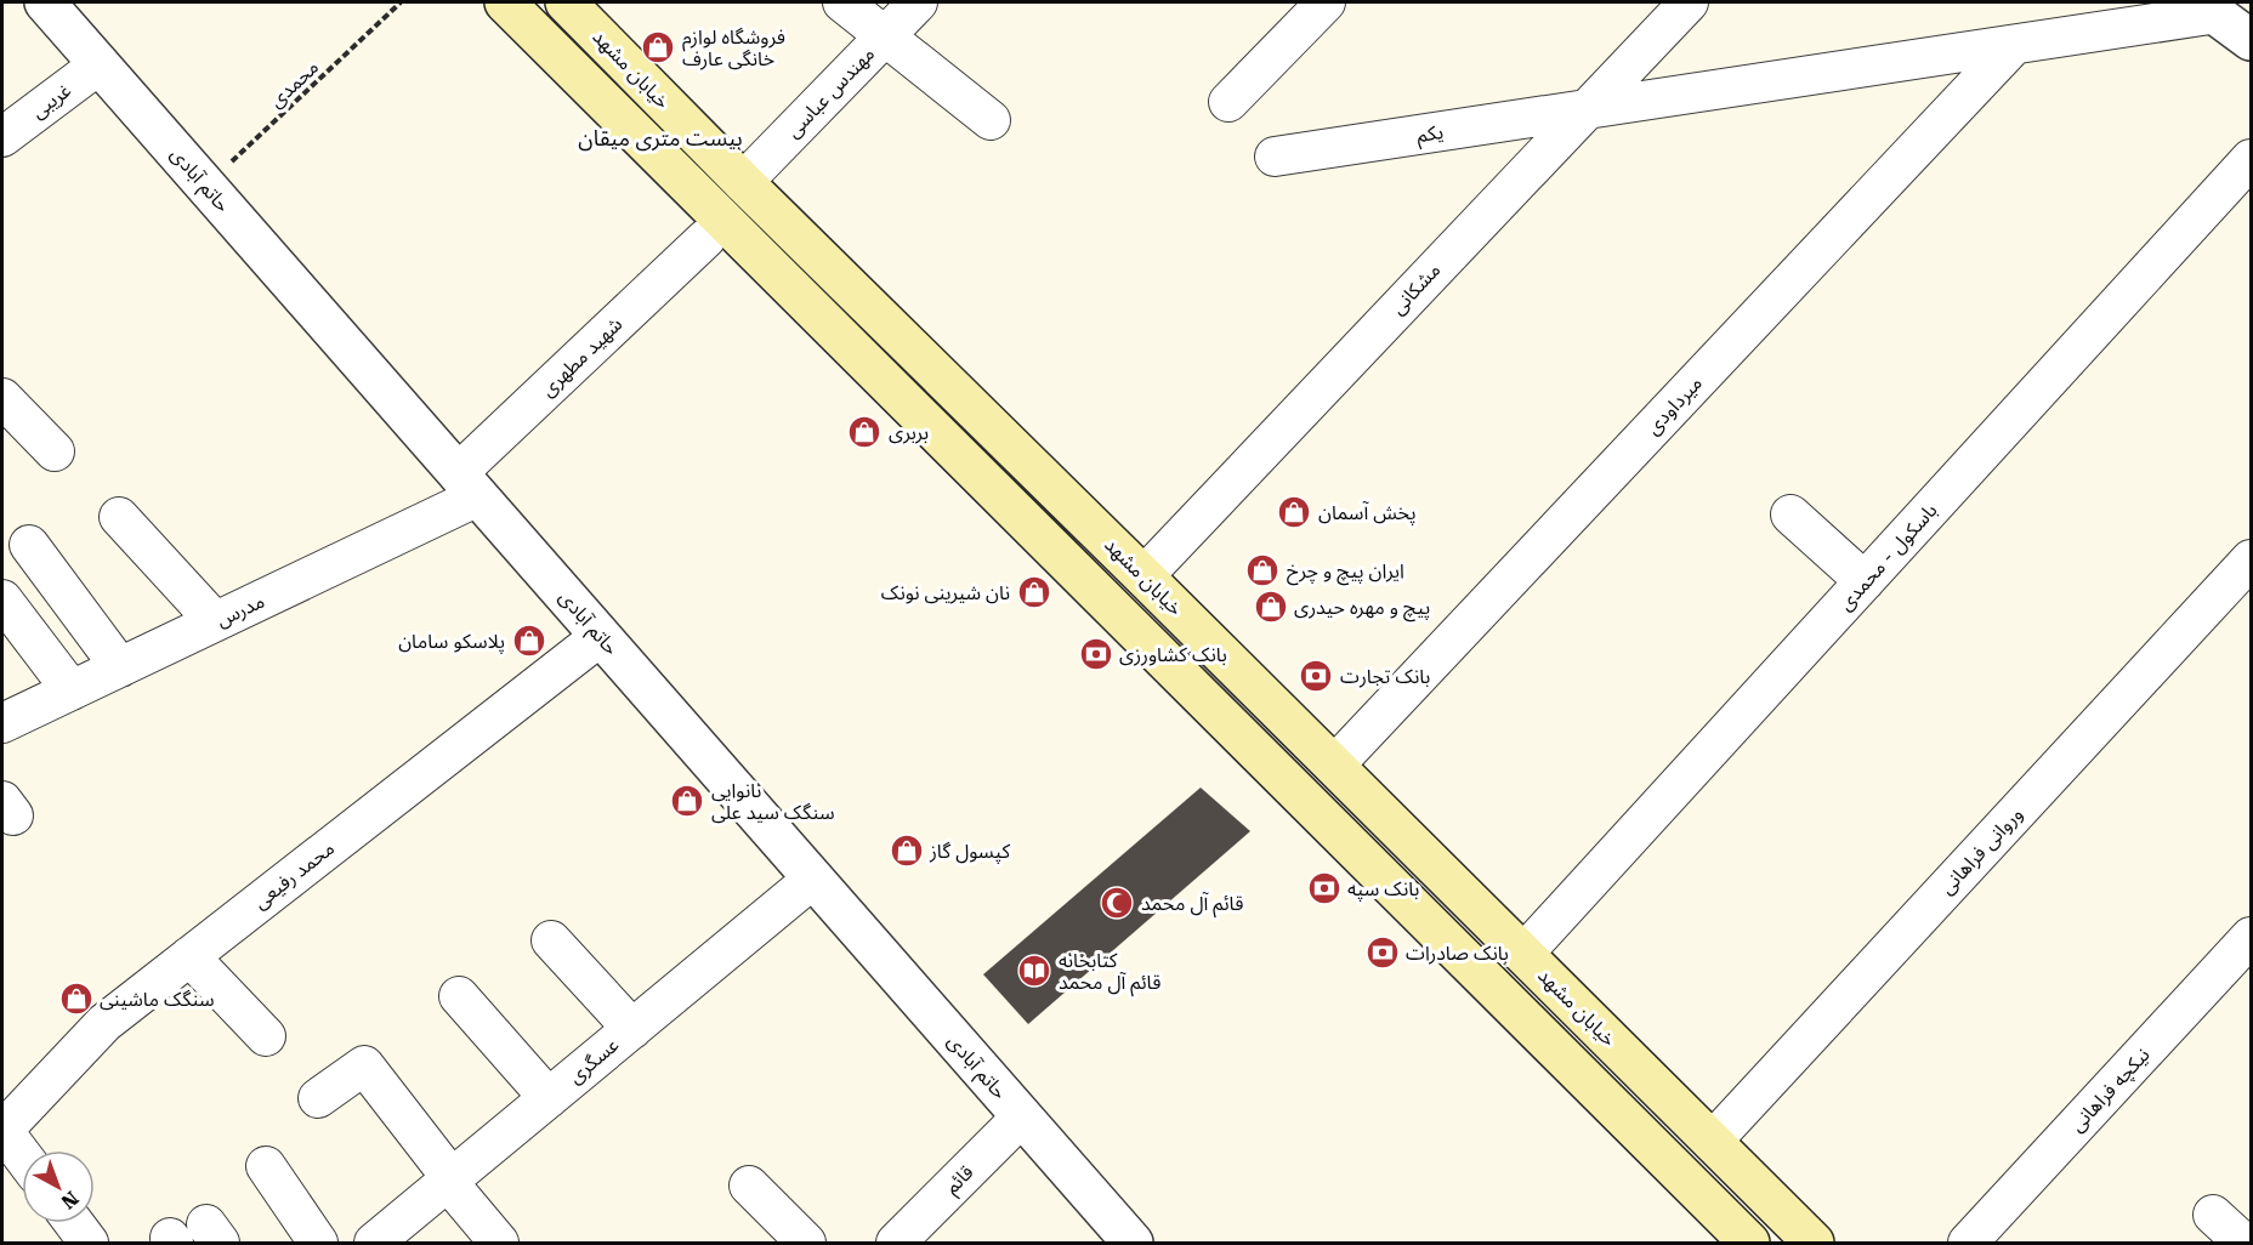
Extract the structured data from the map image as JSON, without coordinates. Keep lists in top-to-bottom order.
{
  "streets": {
    "main road": ["خیابان مشهد"],
    "street": [
      "مهندس عباسی",
      "غریبی",
      "یکم",
      "حاتم آبادی",
      "مشکانی",
      "شهید مطهری",
      "میرداودی",
      "باسکول - محمدی",
      "مدرس",
      "وروانی فراهانی",
      "محمد رفیعی",
      "عسگری",
      "نیکچه فراهانی",
      "قائم"
    ],
    "path": ["محمدی"]
  },
  "crossings": [
    ["خیابان مشهد", "مهندس عباسی"],
    ["خیابان مشهد", "مشکانی"],
    ["خیابان مشهد", "میرداودی"],
    ["خیابان مشهد", "باسکول - محمدی"],
    ["خیابان مشهد", "وروانی فراهانی"],
    ["محمدی", "حاتم آبادی"],
    ["غریبی", "حاتم آبادی"],
    ["یکم", "مشکانی"],
    ["یکم", "میرداودی"],
    ["حاتم آبادی", "شهید مطهری"],
    ["حاتم آبادی", "مدرس"],
    ["حاتم آبادی", "محمد رفیعی"],
    ["حاتم آبادی", "عسگری"],
    ["حاتم آبادی", "قائم"],
    ["شهید مطهری", "مدرس"]
  ],
  "districts": ["بیست متری میقان"],
  "places": {
    "shop": [
      "فروشگاه لوازم خانگی عارف",
      "بربری",
      "پخش آسمان",
      "ایران پیچ و چرخ",
      "نان شیرینی نونک",
      "پیچ و مهره حیدری",
      "پلاسکو سامان",
      "نانوایی سنگک سید علی",
      "کپسول گاز",
      "سنگک ماشینی"
    ],
    "bank": [
      "بانک کشاورزی",
      "بانک تجارت",
      "بانک سپه",
      "بانک صادرات"
    ],
    "mosque": ["قائم آل محمد"],
    "library": ["کتابخانه قائم آل محمد"]
  },
  "north": "bottom right"
}
